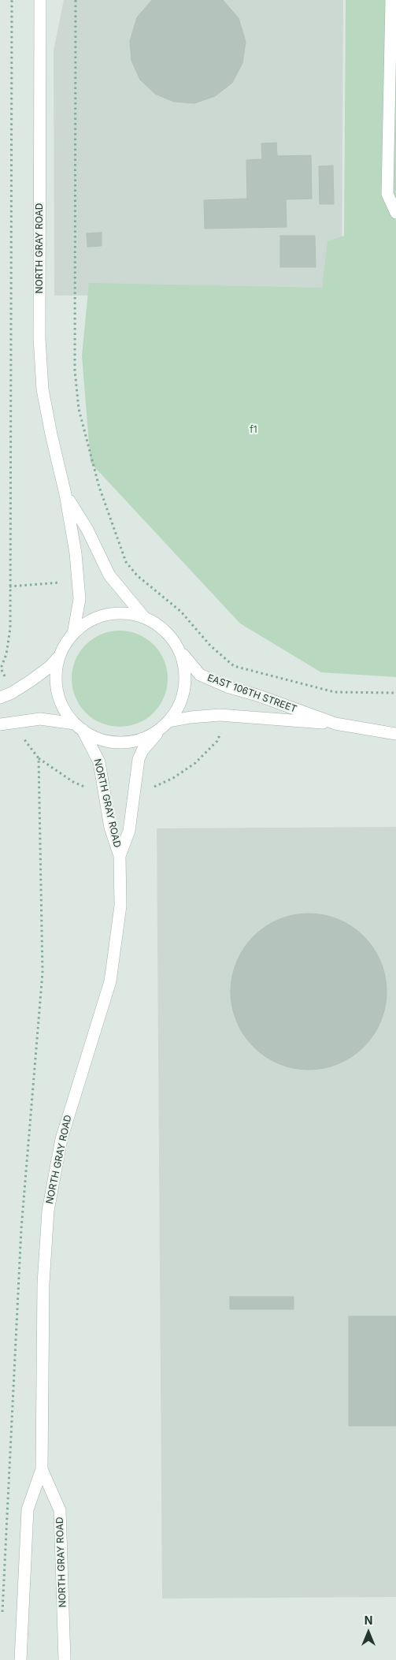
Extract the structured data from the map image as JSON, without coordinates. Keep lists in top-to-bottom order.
{
  "streets": {
    "street": ["NORTH GRAY ROAD", "EAST 106TH STREET"]
  },
  "crossings": [
    ["NORTH GRAY ROAD", "EAST 106TH STREET"]
  ],
  "parks": ["f1"],
  "north": "top"
}
